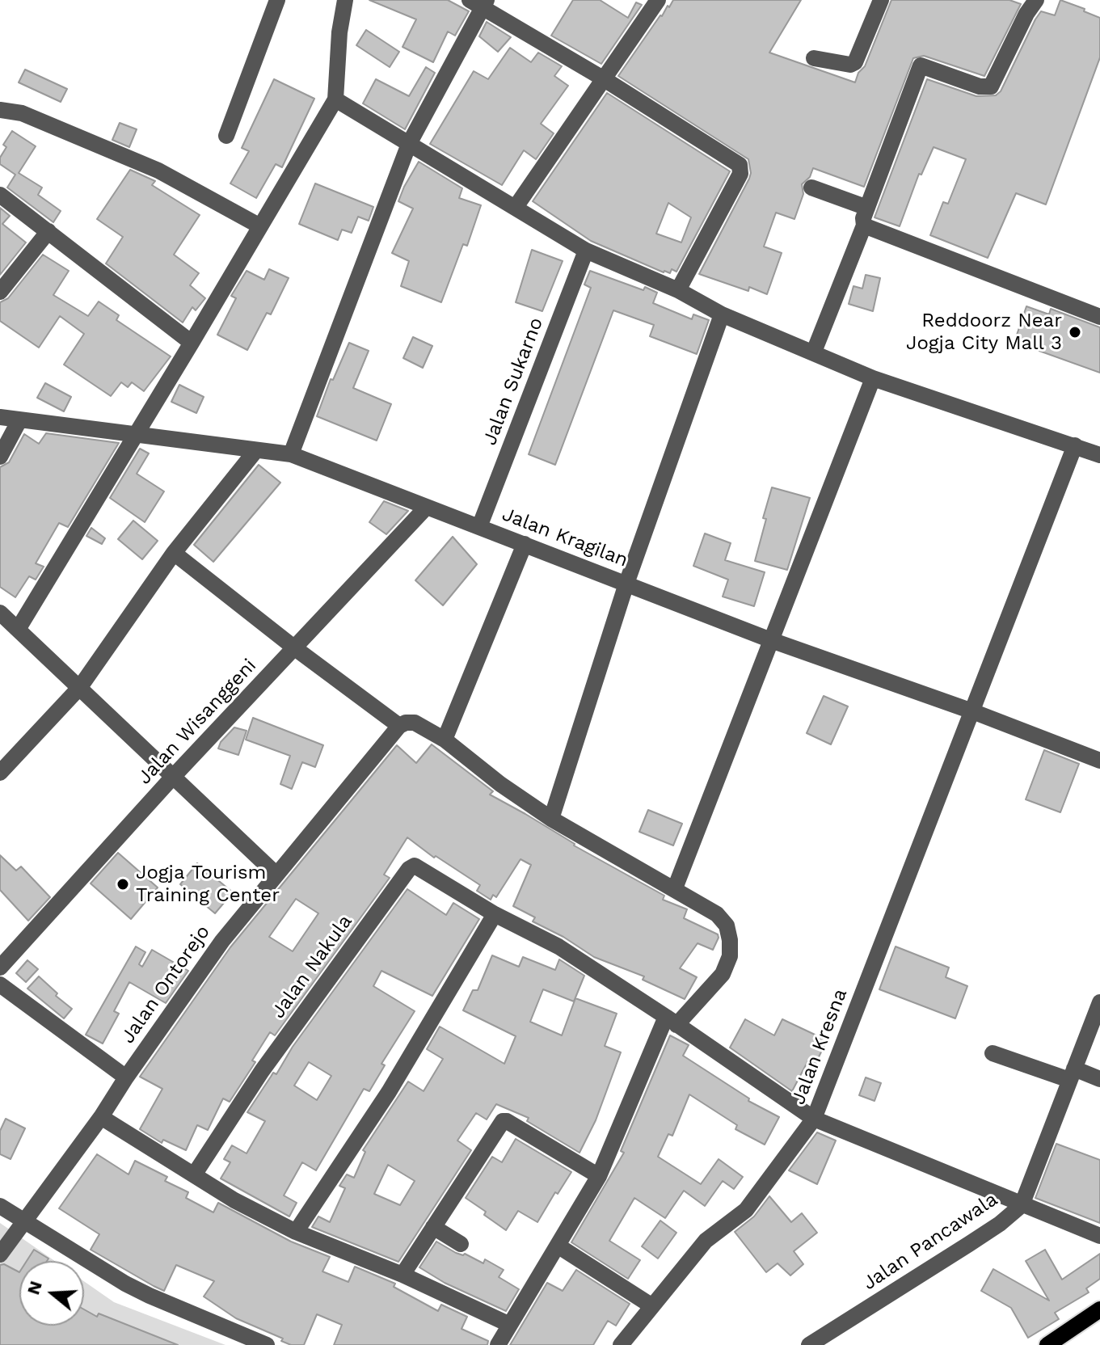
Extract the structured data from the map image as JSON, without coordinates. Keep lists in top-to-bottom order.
{
  "streets": {
    "street": [
      "Jalan Sukarno",
      "Jalan Kragilan",
      "Jalan Wisanggeni",
      "Jalan Nakula",
      "Jalan Ontorejo",
      "Jalan Kresna",
      "Jalan Pancawala"
    ]
  },
  "crossings": [
    ["Jalan Sukarno", "Jalan Kragilan"],
    ["Jalan Kragilan", "Jalan Wisanggeni"],
    ["Jalan Kragilan", "Jalan Kresna"]
  ],
  "places": ["Reddoorz Near Jogja City Mall 3", "Jogja Tourism Training Center"],
  "north": "left"
}
